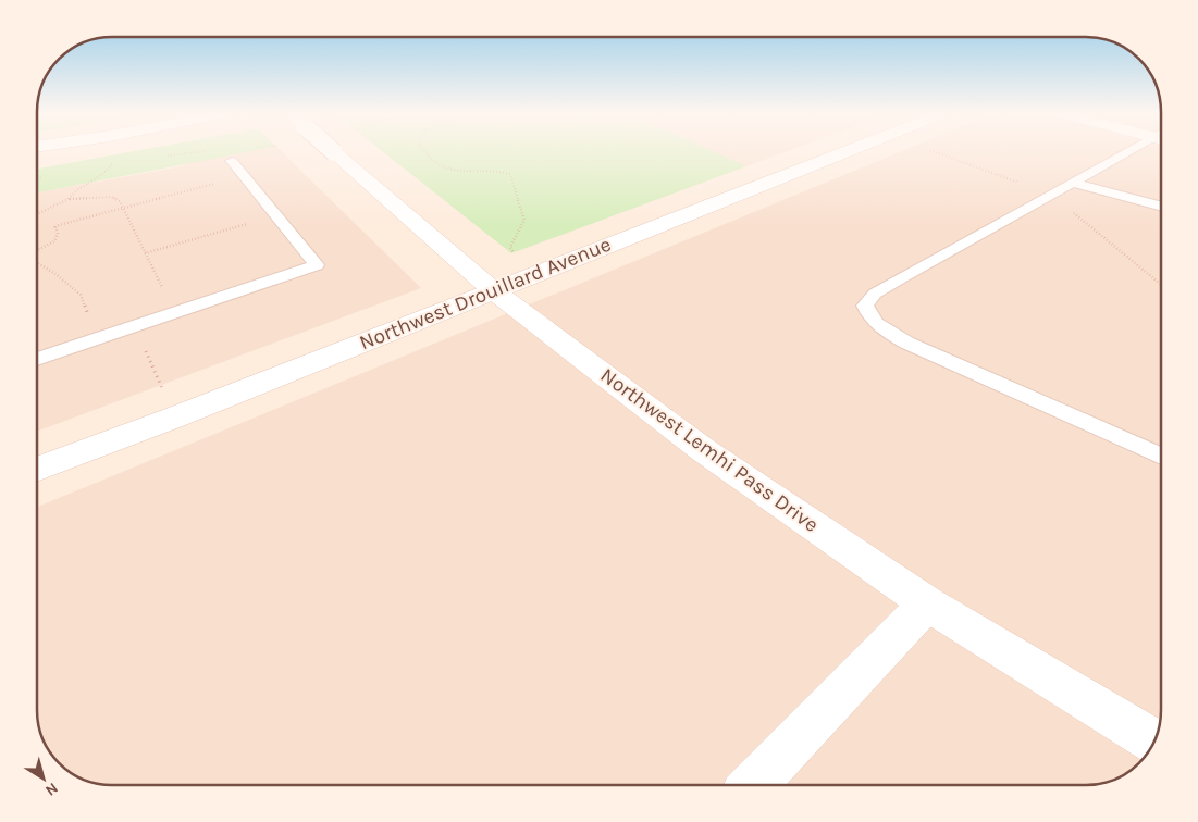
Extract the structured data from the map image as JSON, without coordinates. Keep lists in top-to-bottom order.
{
  "streets": {
    "street": ["Northwest Drouillard Avenue", "Northwest Lemhi Pass Drive"]
  },
  "crossings": [
    ["Northwest Drouillard Avenue", "Northwest Lemhi Pass Drive"]
  ],
  "north": "bottom right"
}
